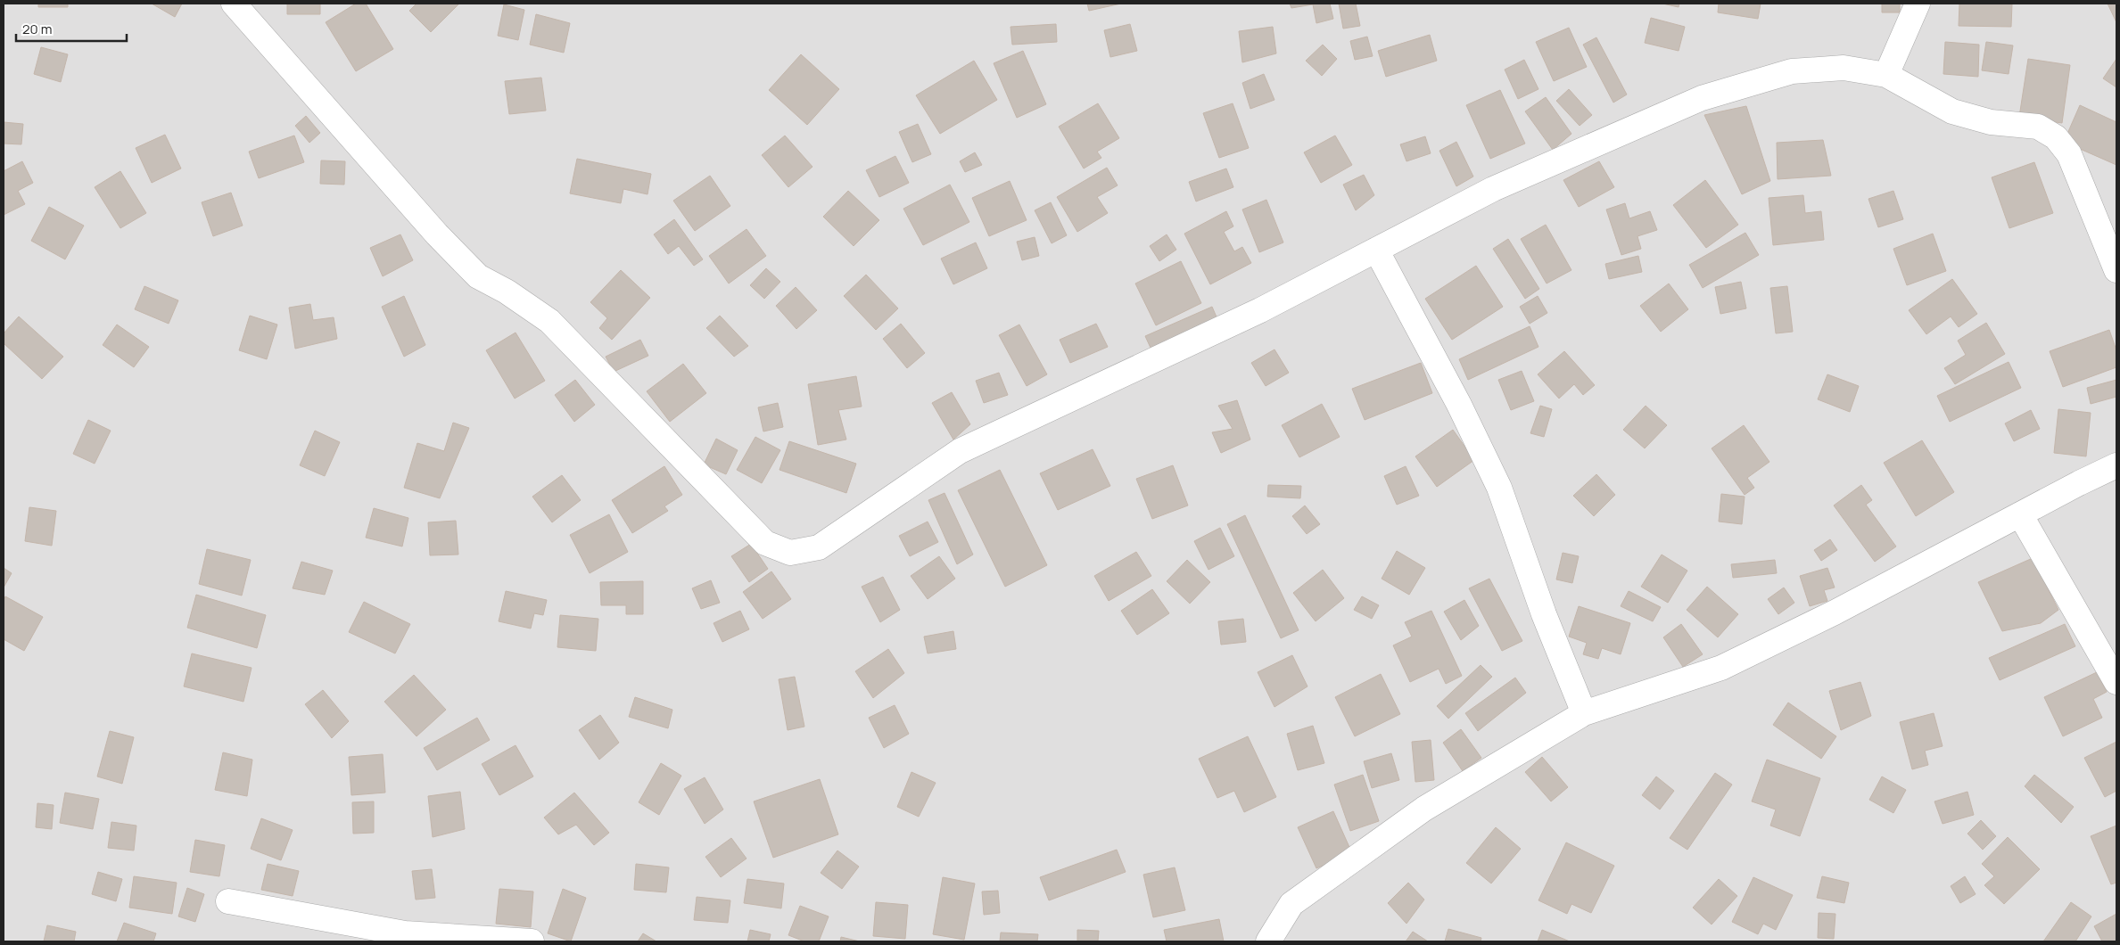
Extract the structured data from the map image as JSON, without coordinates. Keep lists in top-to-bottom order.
{
  "scale_bar": "20 m"
}
